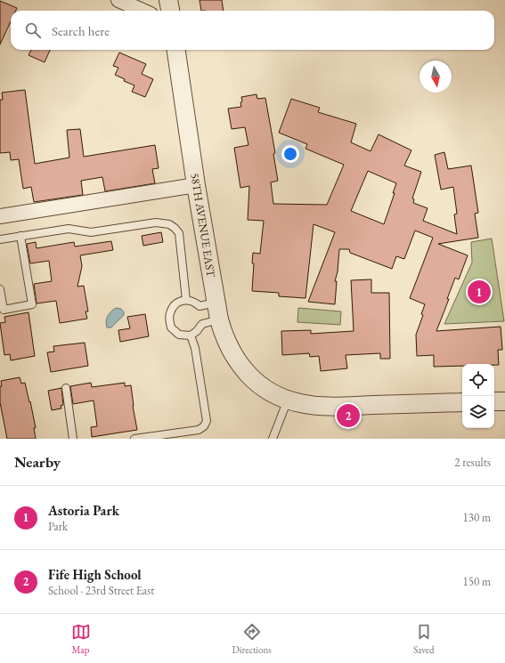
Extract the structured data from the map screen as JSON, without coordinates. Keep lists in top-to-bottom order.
{
  "streets": {
    "street": ["58TH AVENUE EAST"]
  },
  "north": "bottom",
  "page": {
    "search": "Search here",
    "pins": ["1", "2"],
    "heading": ["Nearby", "2 results"],
    "list": [
      {
        "mark": "1",
        "name": "Astoria Park",
        "note": "Park",
        "value": "130 m"
      },
      {
        "mark": "2",
        "name": "Fife High School",
        "note": "School · 23rd Street East",
        "value": "150 m"
      }
    ],
    "nav": ["Map", "Directions", "Saved"]
  }
}
